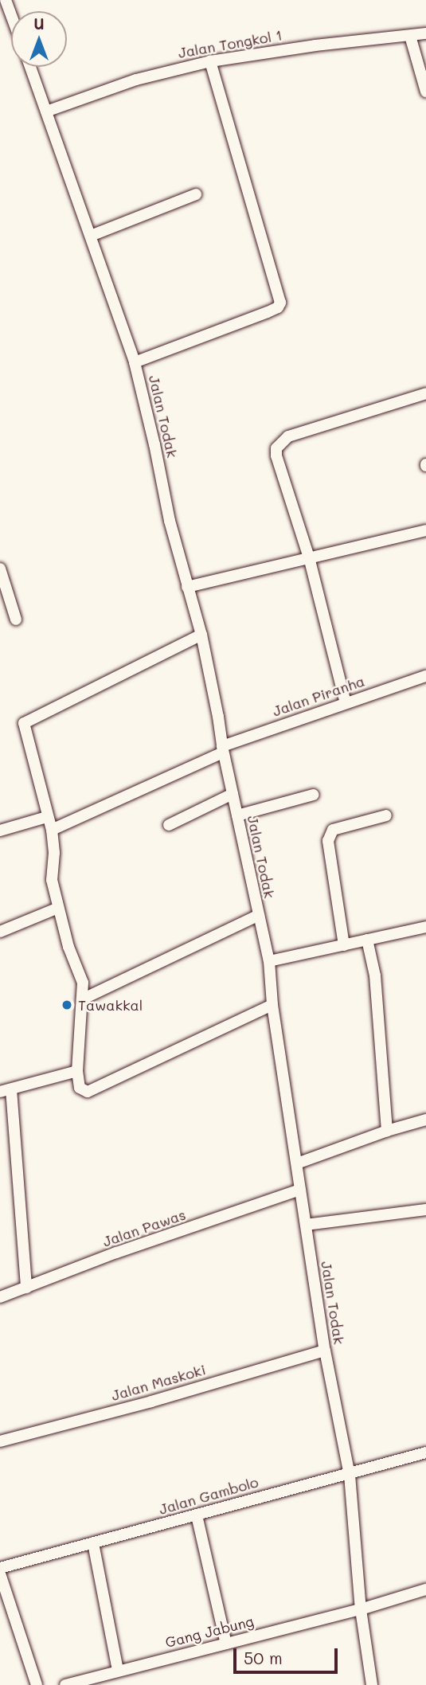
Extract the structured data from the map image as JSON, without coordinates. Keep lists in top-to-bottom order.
{
  "streets": {
    "street": [
      "Jalan Tongkol 1",
      "Jalan Todak",
      "Jalan Piranha",
      "Jalan Pawas",
      "Jalan Maskoki",
      "Jalan Gambolo",
      "Gang Jabung"
    ]
  },
  "crossings": [
    ["Jalan Tongkol 1", "Jalan Todak"],
    ["Jalan Todak", "Jalan Piranha"],
    ["Jalan Todak", "Jalan Pawas"],
    ["Jalan Todak", "Jalan Maskoki"],
    ["Jalan Todak", "Jalan Gambolo"],
    ["Jalan Todak", "Gang Jabung"]
  ],
  "places": ["Tawakkal"],
  "scale_bar": "50 m",
  "north": "top"
}
